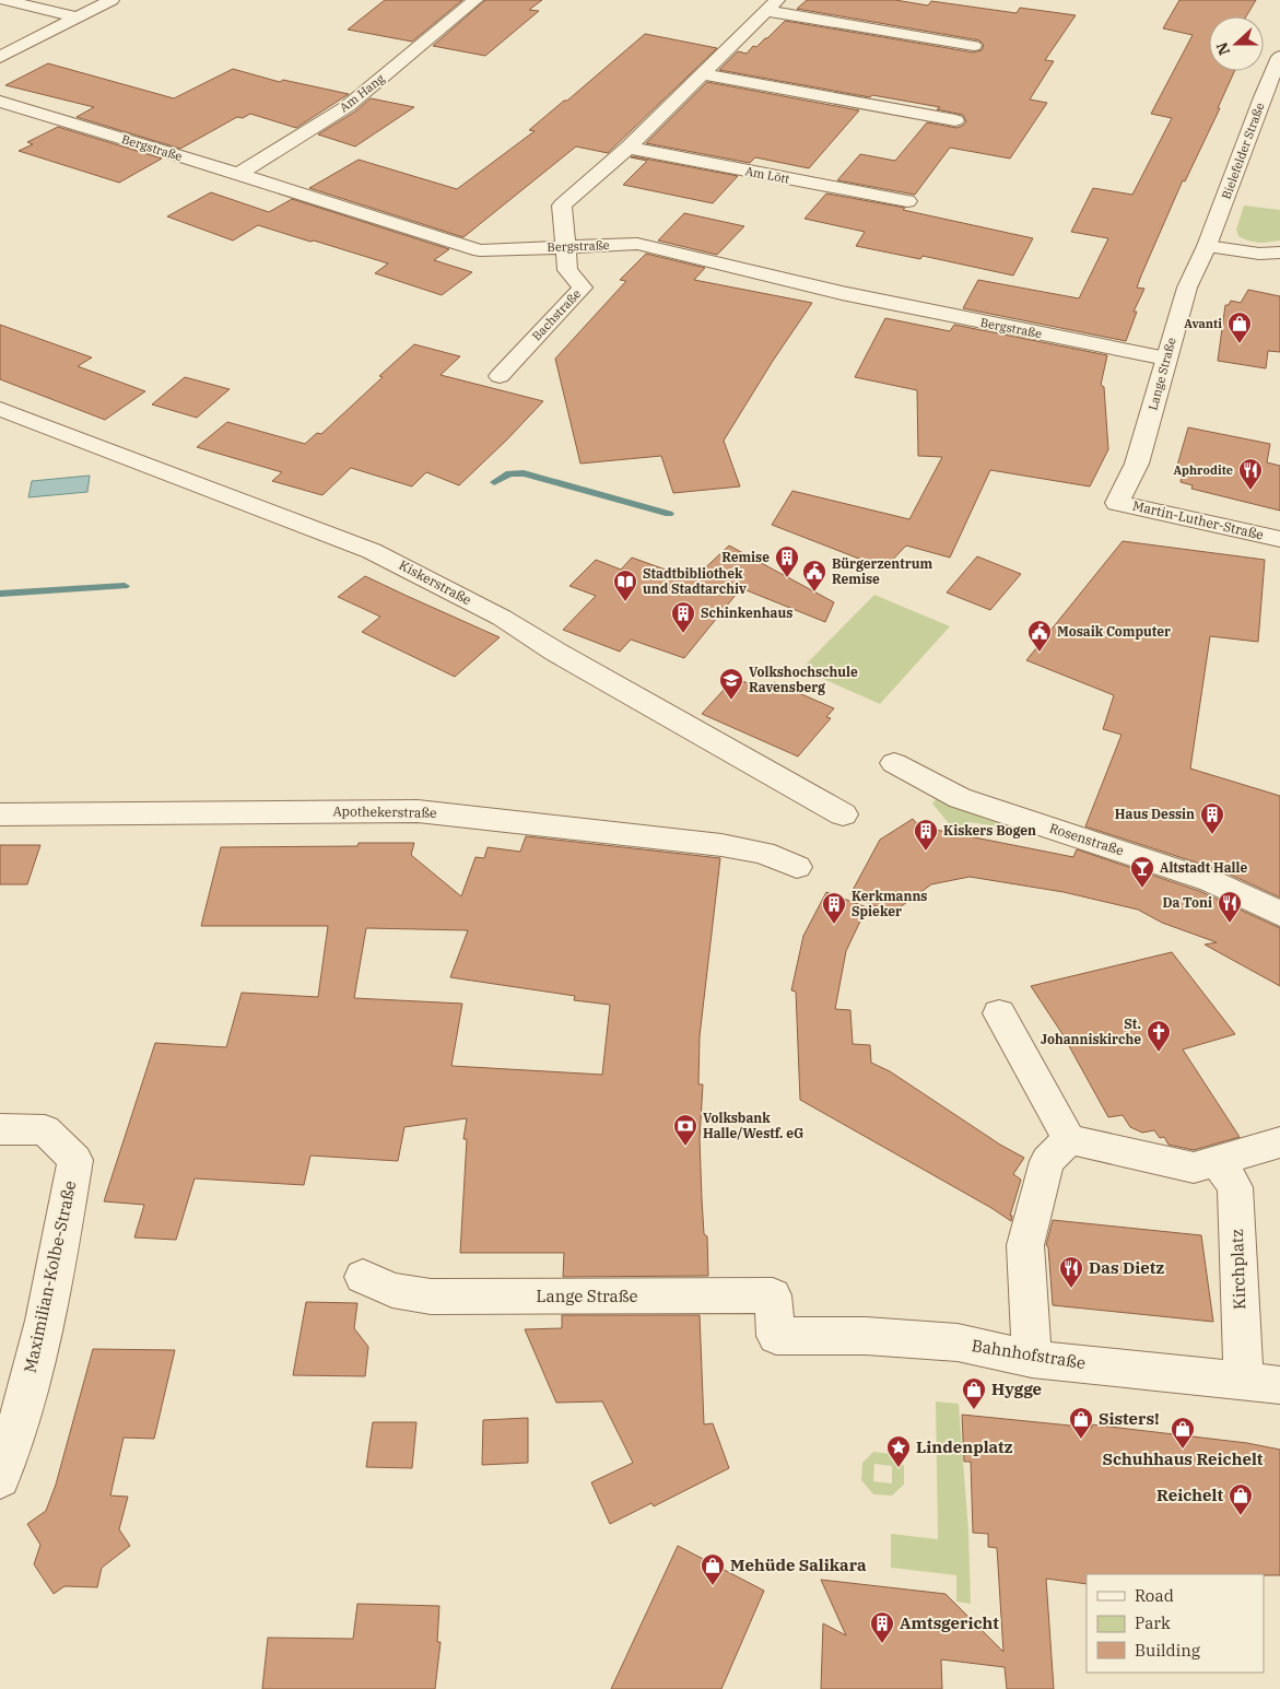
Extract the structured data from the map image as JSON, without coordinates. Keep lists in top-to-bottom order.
{
  "streets": {
    "street": [
      "Am Hang",
      "Bergstraße",
      "Bielefelder Straße",
      "Am Lött",
      "Bachstraße",
      "Lange Straße",
      "Martin-Luther-Straße",
      "Kiskerstraße",
      "Apothekerstraße",
      "Rosenstraße",
      "Kirchplatz",
      "Maximilian-Kolbe-Straße",
      "Bahnhofstraße"
    ]
  },
  "crossings": [
    ["Am Hang", "Bergstraße"],
    ["Bergstraße", "Bachstraße"],
    ["Bergstraße", "Lange Straße"],
    ["Bielefelder Straße", "Lange Straße"],
    ["Lange Straße", "Martin-Luther-Straße"],
    ["Lange Straße", "Bahnhofstraße"],
    ["Kirchplatz", "Bahnhofstraße"]
  ],
  "places": {
    "shop": [
      "Avanti",
      "Hygge",
      "Sisters!",
      "Schuhhaus Reichelt",
      "Reichelt",
      "Mehüde Salikara"
    ],
    "restaurant": ["Aphrodite", "Da Toni", "Das Dietz"],
    "building": [
      "Remise",
      "Schinkenhaus",
      "Haus Dessin",
      "Kiskers Bogen",
      "Kerkmanns Spieker",
      "Amtsgericht"
    ],
    "public building": ["Bürgerzentrum Remise", "Mosaik Computer"],
    "library": ["Stadtbibliothek und Stadtarchiv"],
    "school or university": ["Volkshochschule Ravensberg"],
    "bar": ["Altstadt Halle"],
    "church": ["St. Johanniskirche"],
    "bank": ["Volksbank Halle/Westf. eG"],
    "place": ["Lindenplatz"]
  },
  "legend": ["Road", "Park", "Building"],
  "north": "left"
}
